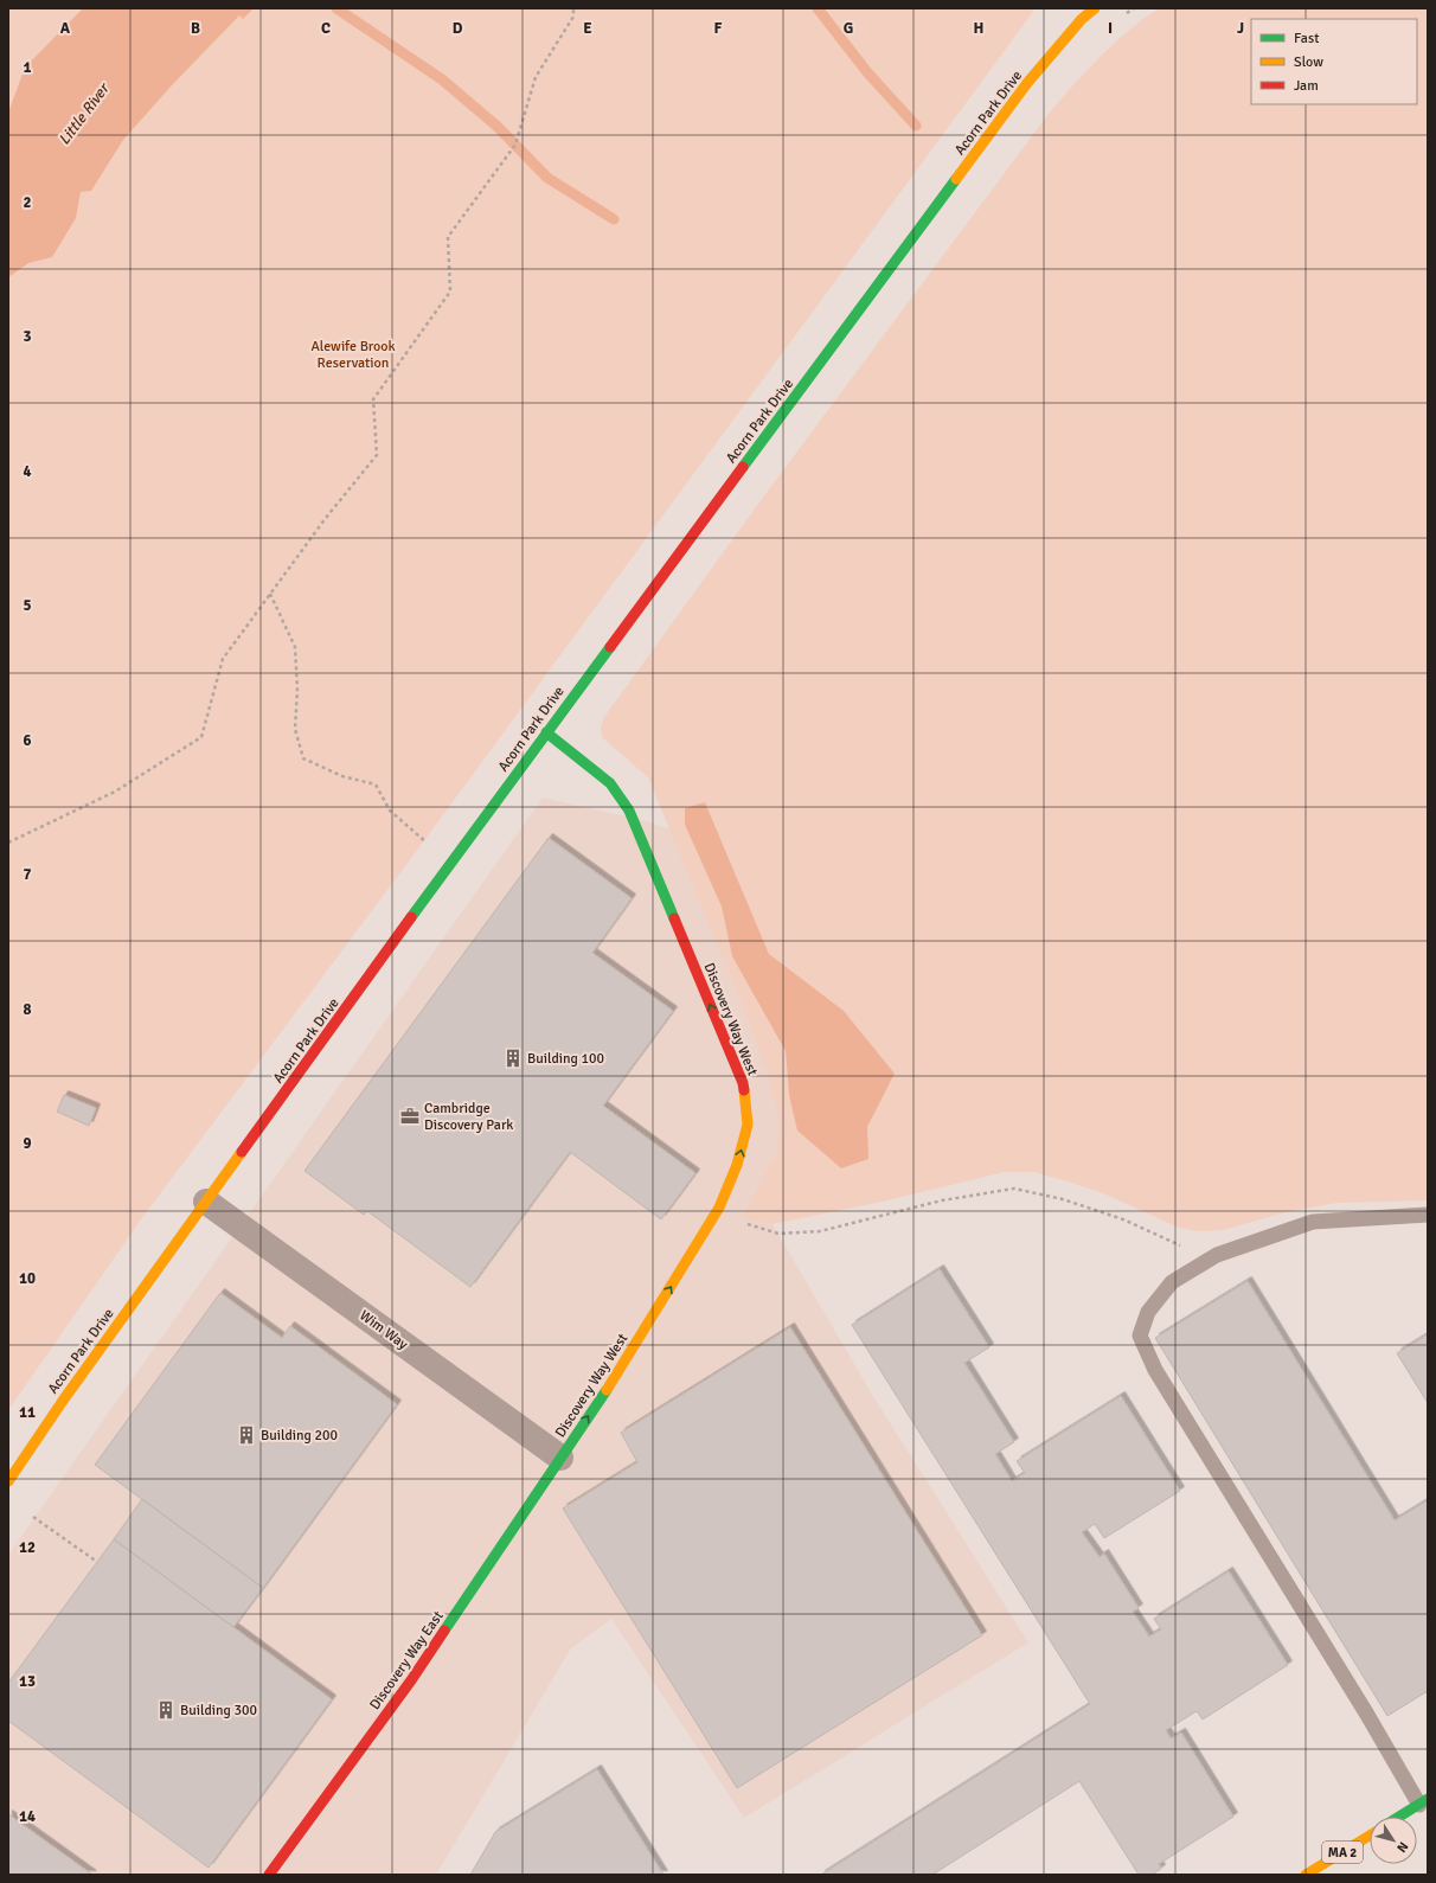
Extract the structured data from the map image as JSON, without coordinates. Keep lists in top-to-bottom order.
{
  "streets": {
    "main road": [
      "Acorn Park Drive",
      "Discovery Way West",
      "Discovery Way East",
      "MA 2"
    ],
    "street": ["Wim Way"]
  },
  "crossings": [
    ["Acorn Park Drive", "Discovery Way West"],
    ["Acorn Park Drive", "Wim Way"],
    ["Discovery Way West", "Wim Way"],
    ["Discovery Way West", "Discovery Way East"],
    ["Wim Way", "Discovery Way East"]
  ],
  "one_way": ["Discovery Way West"],
  "water": ["Little River"],
  "parks": ["Alewife Brook Reservation"],
  "places": {
    "building": ["Building 100", "Building 200", "Building 300"],
    "office": ["Cambridge Discovery Park"]
  },
  "legend": ["Fast", "Slow", "Jam"],
  "north": "bottom right",
  "grid": {
    "columns": [
      "A",
      "B",
      "C",
      "D",
      "E",
      "F",
      "G",
      "H",
      "I",
      "J"
    ],
    "rows": [
      "1",
      "2",
      "3",
      "4",
      "5",
      "6",
      "7",
      "8",
      "9",
      "10",
      "11",
      "12",
      "13",
      "14"
    ]
  }
}
